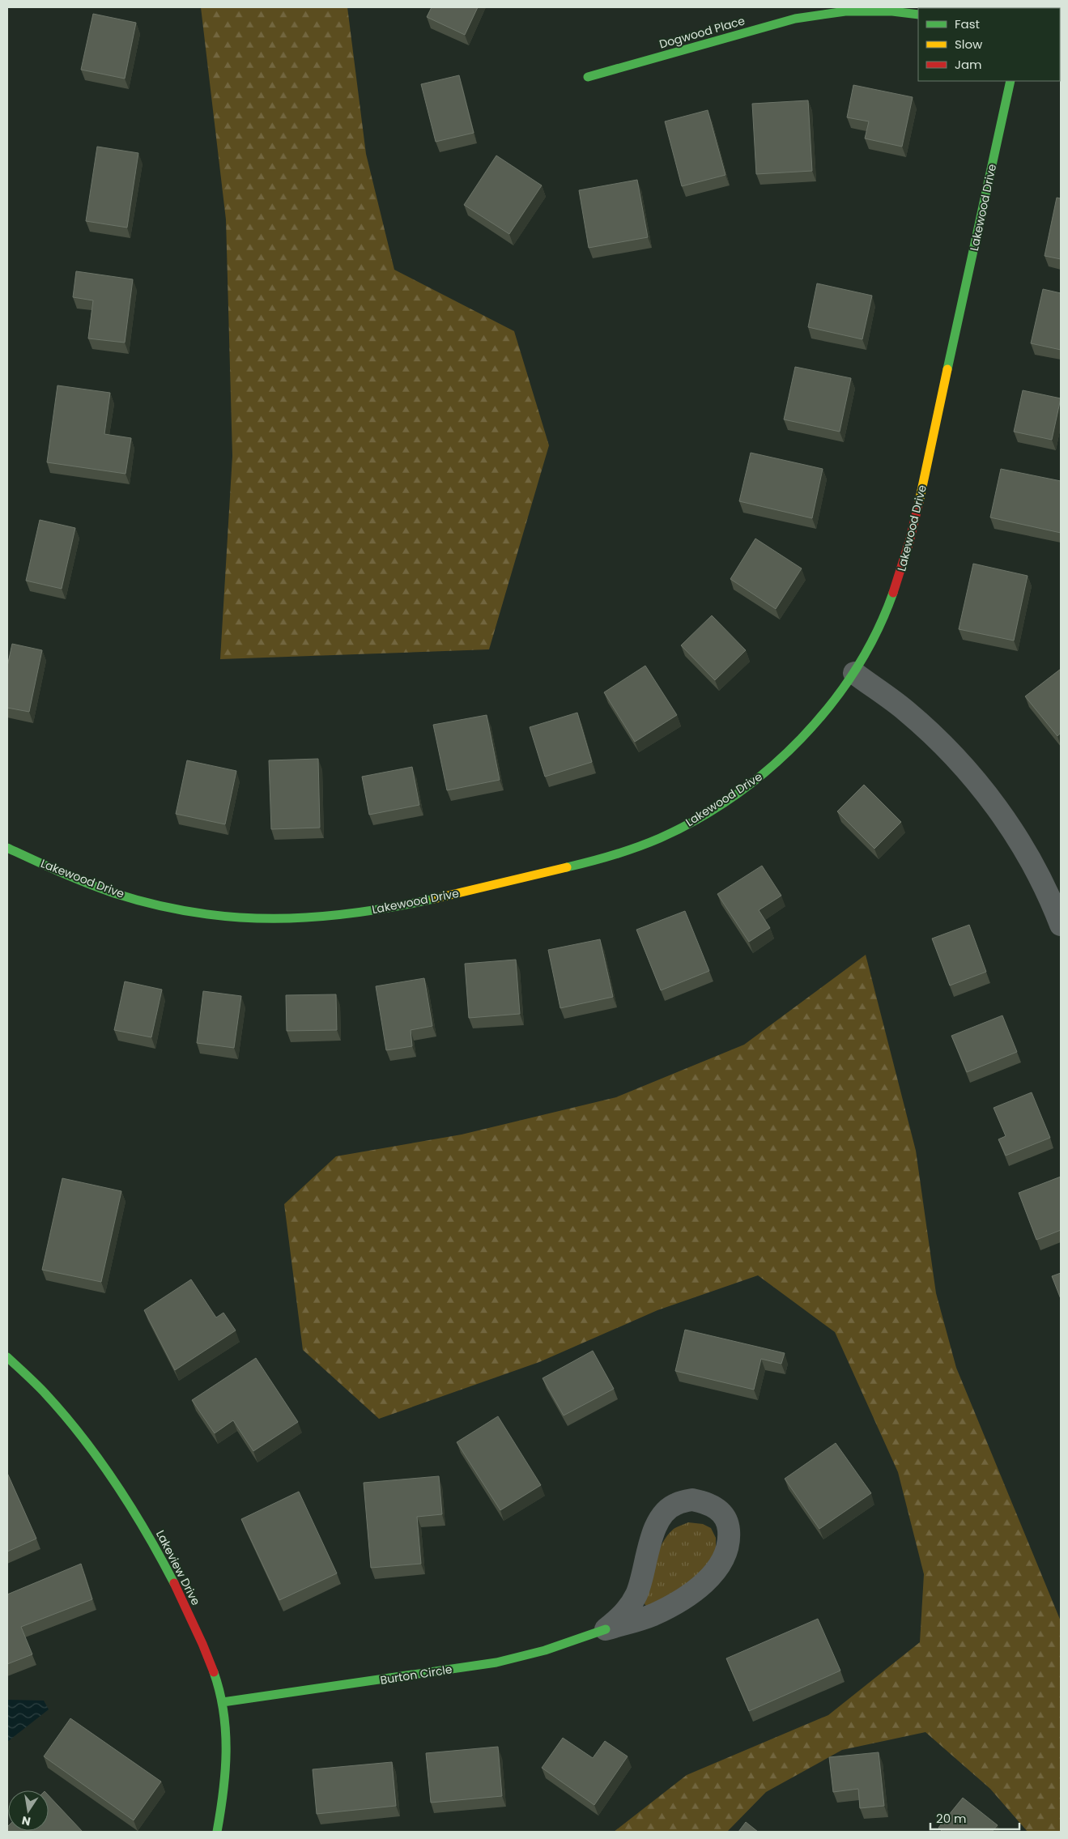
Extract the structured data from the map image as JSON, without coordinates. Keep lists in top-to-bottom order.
{
  "streets": {
    "street": [
      "Dogwood Place",
      "Lakewood Drive",
      "Lakeview Drive",
      "Burton Circle"
    ]
  },
  "crossings": [
    ["Lakeview Drive", "Burton Circle"]
  ],
  "legend": ["Fast", "Slow", "Jam"],
  "scale_bar": "20 m",
  "north": "bottom"
}
